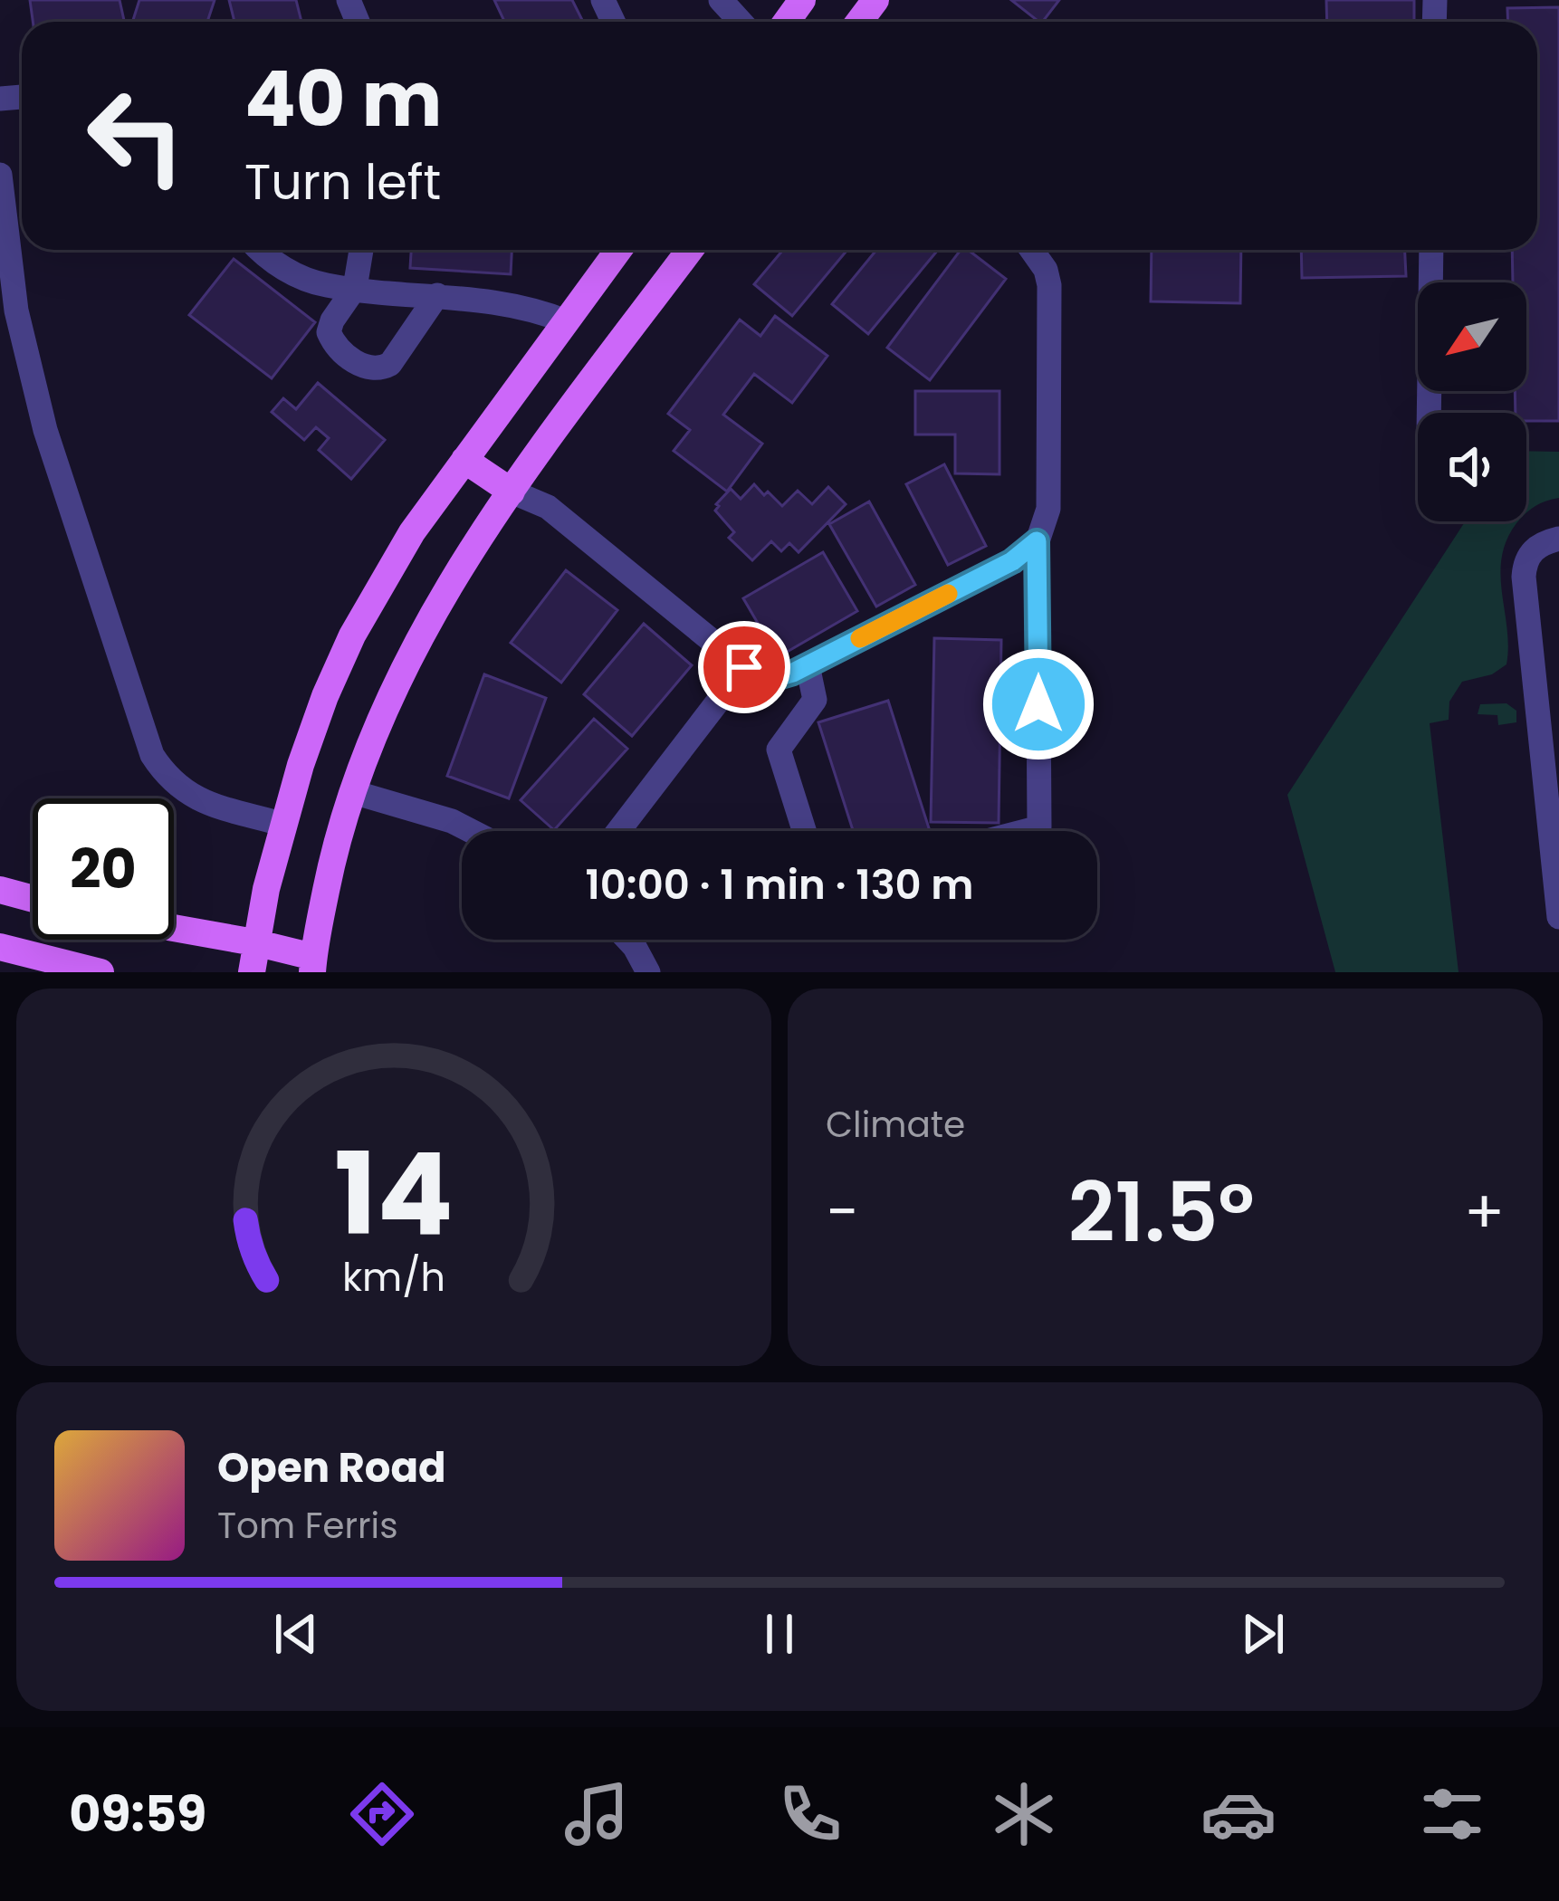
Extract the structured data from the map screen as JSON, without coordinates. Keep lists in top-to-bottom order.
{
  "north": "bottom left",
  "page": {
    "turn": ["40 m", "Turn left"],
    "limit": "20",
    "trip": "10:00 · 1 min · 130 m",
    "tile": "Climate",
    "heat": ["−", "21.5°", "+"],
    "song": ["Open Road", "Tom Ferris"],
    "tabs": "09:59",
    "gauge": ["14", "km/h"]
  }
}
